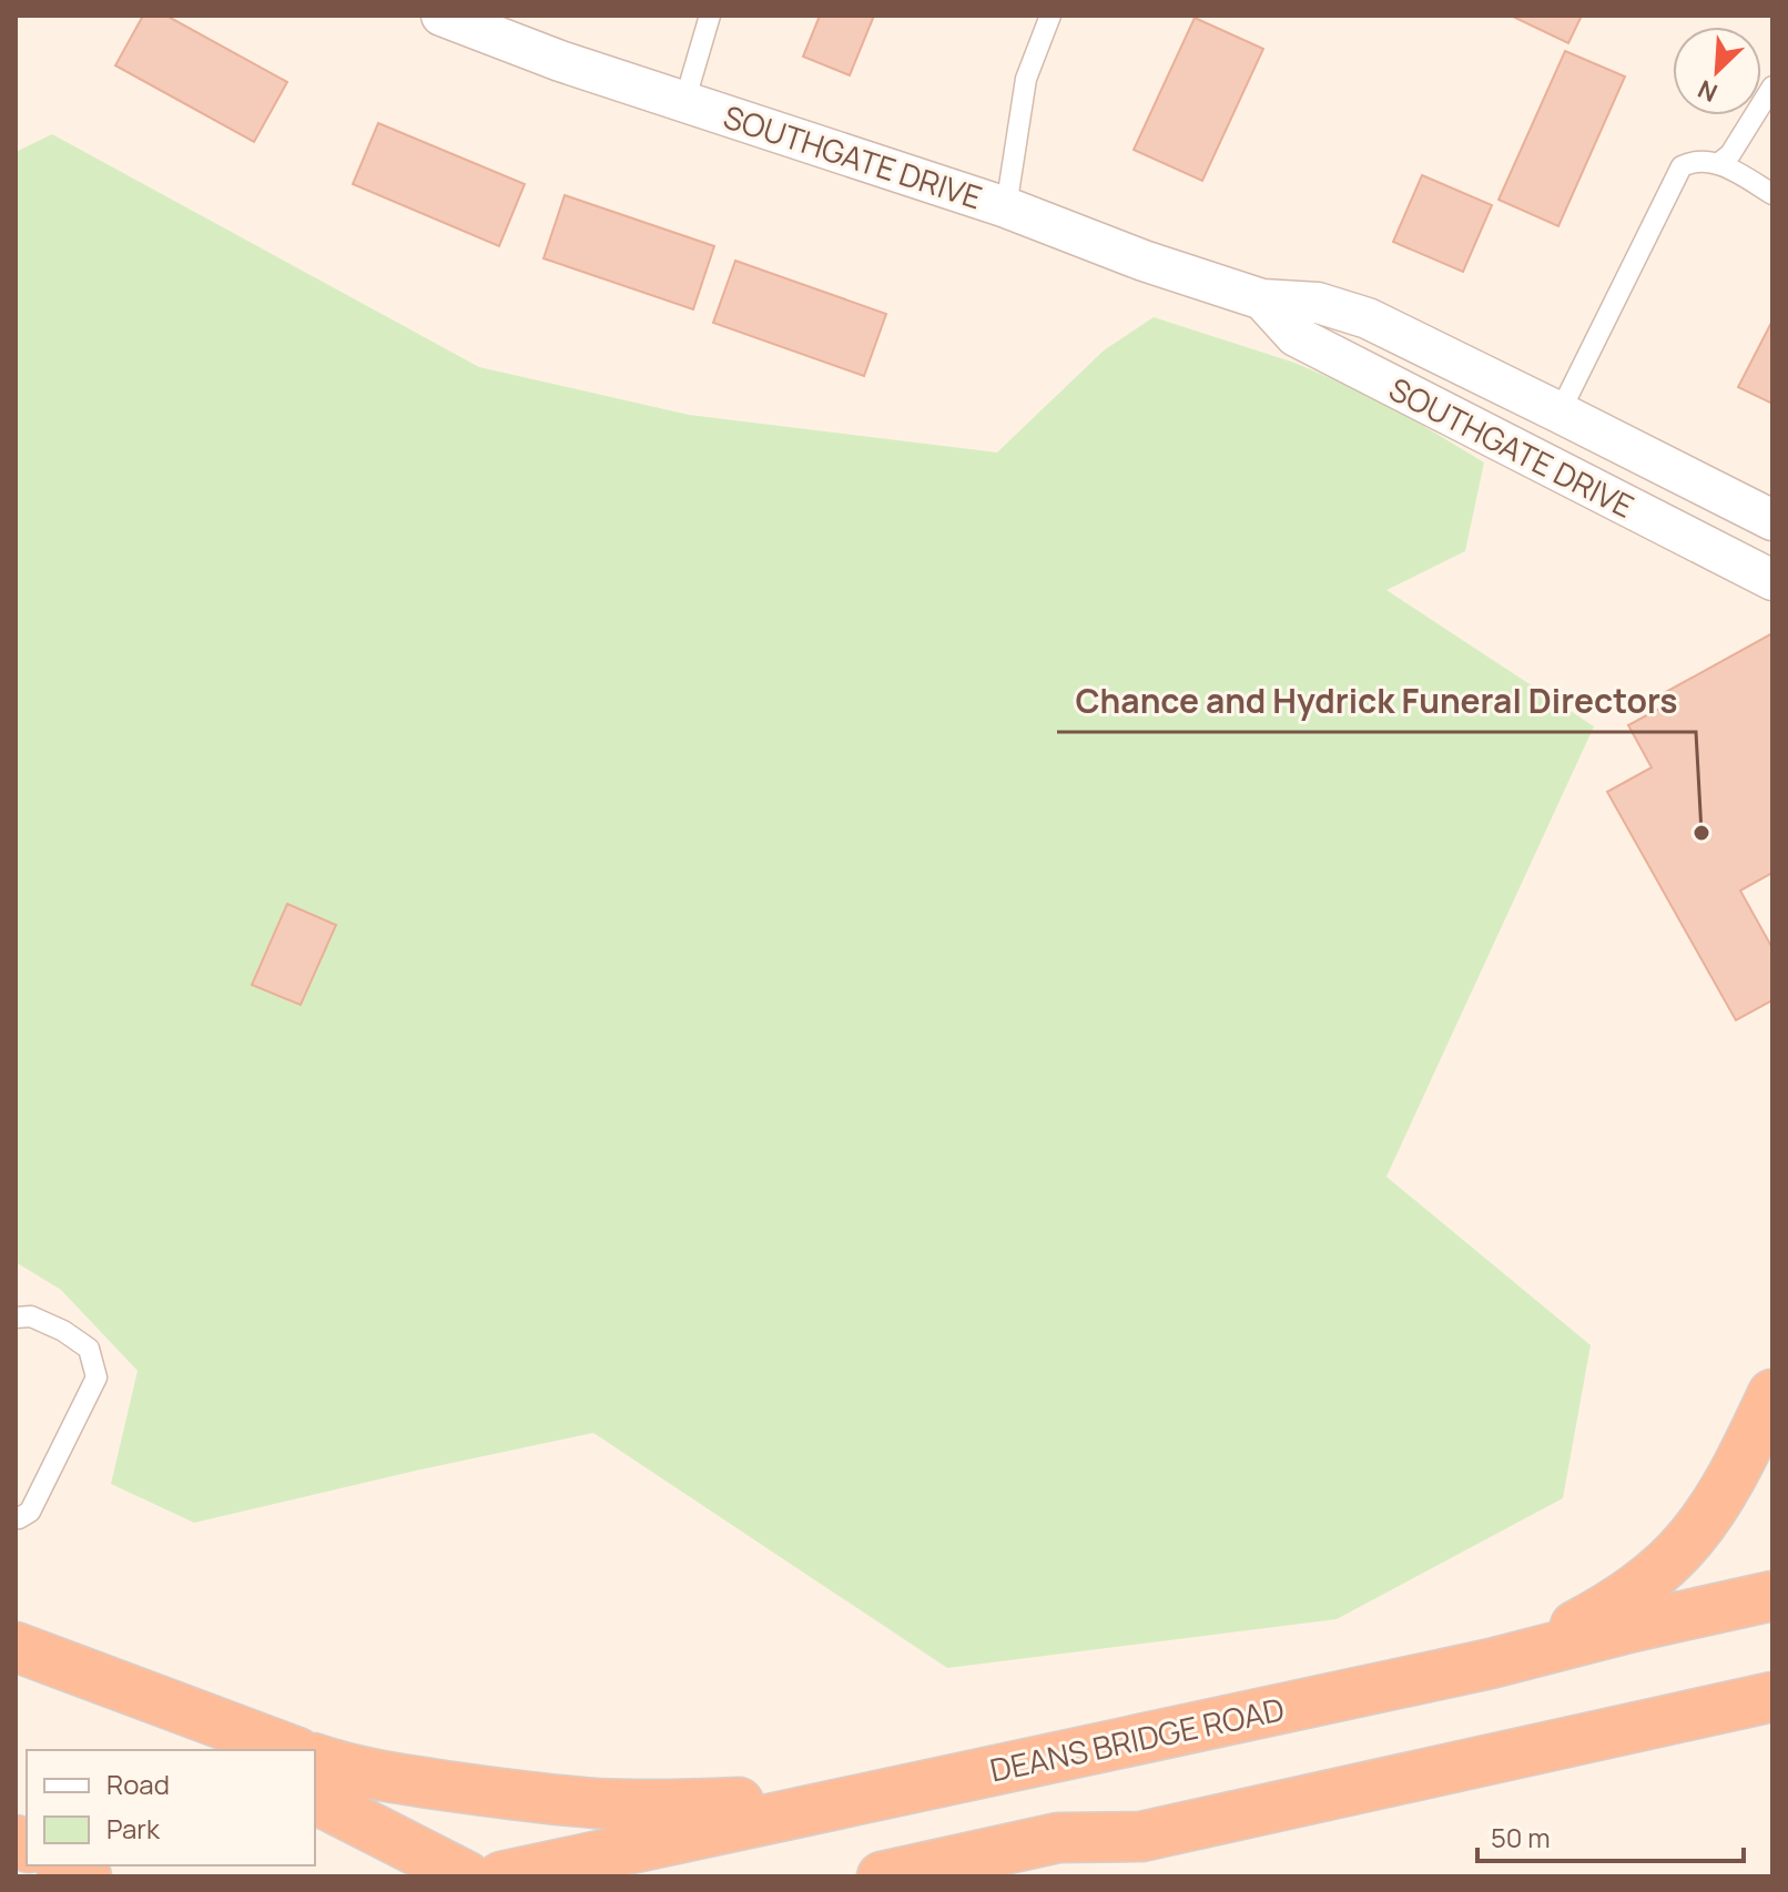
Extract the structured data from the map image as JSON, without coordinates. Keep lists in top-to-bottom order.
{
  "streets": {
    "highway": ["DEANS BRIDGE ROAD"],
    "street": ["SOUTHGATE DRIVE"]
  },
  "places": ["Chance and Hydrick Funeral Directors"],
  "legend": ["Road", "Park"],
  "scale_bar": "50 m",
  "north": "bottom left"
}
